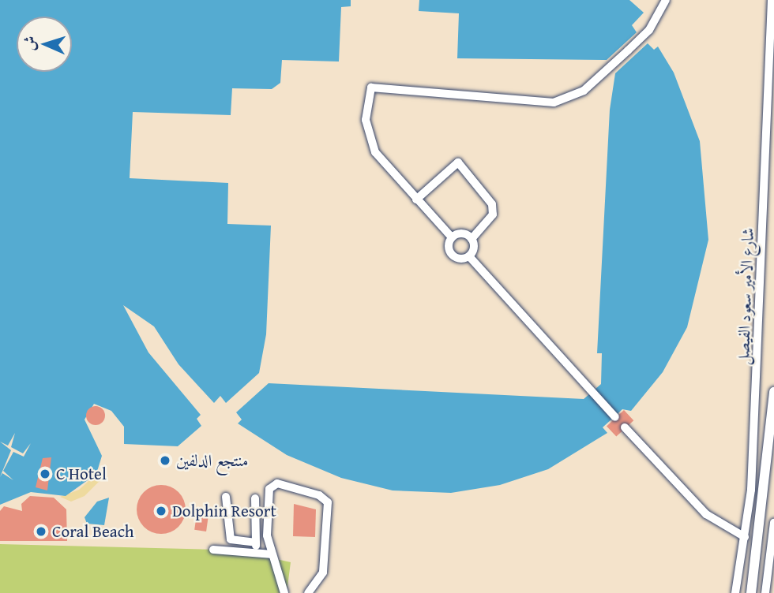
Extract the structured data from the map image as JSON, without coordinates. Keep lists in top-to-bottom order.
{
  "streets": {
    "street": ["شارع الأمير سعود الفيصل"]
  },
  "places": [
    "منتجع الدلفين",
    "C Hotel",
    "Dolphin Resort",
    "Coral Beach"
  ],
  "north": "left"
}
